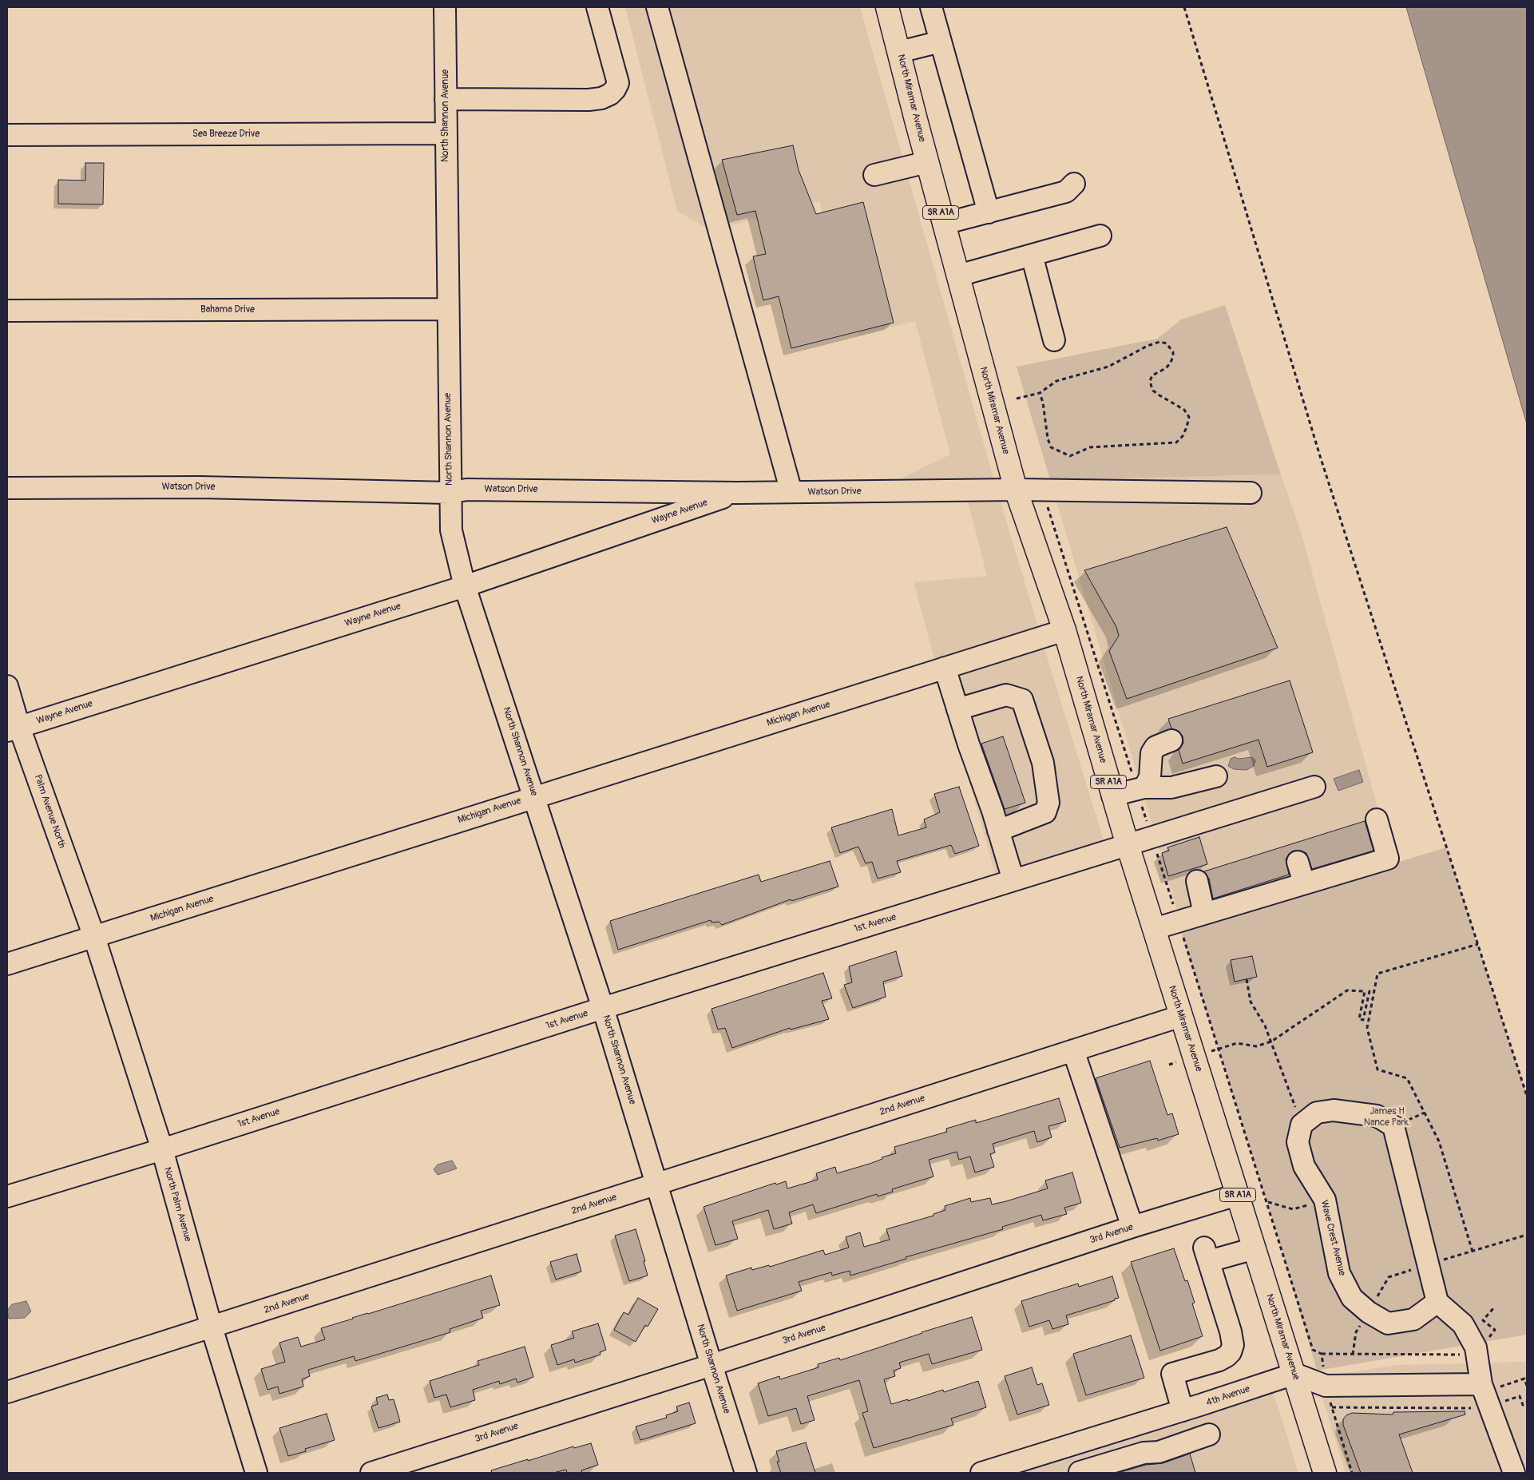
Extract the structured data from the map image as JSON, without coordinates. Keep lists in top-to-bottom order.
{
  "streets": {
    "main road": ["North Miramar Avenue", "SR A1A"],
    "street": [
      "North Shannon Avenue",
      "Sea Breeze Drive",
      "Bahama Drive",
      "Watson Drive",
      "Wayne Avenue",
      "Michigan Avenue",
      "Palm Avenue North",
      "1st Avenue",
      "2nd Avenue",
      "North Palm Avenue",
      "3rd Avenue",
      "Wave Crest Avenue",
      "4th Avenue"
    ]
  },
  "crossings": [
    ["North Miramar Avenue", "Watson Drive"],
    ["North Miramar Avenue", "Michigan Avenue"],
    ["North Miramar Avenue", "1st Avenue"],
    ["North Miramar Avenue", "2nd Avenue"],
    ["North Miramar Avenue", "3rd Avenue"],
    ["North Miramar Avenue", "4th Avenue"],
    ["North Shannon Avenue", "Sea Breeze Drive"],
    ["North Shannon Avenue", "Bahama Drive"],
    ["North Shannon Avenue", "Watson Drive"],
    ["North Shannon Avenue", "Wayne Avenue"],
    ["North Shannon Avenue", "Michigan Avenue"],
    ["North Shannon Avenue", "1st Avenue"],
    ["North Shannon Avenue", "2nd Avenue"],
    ["North Shannon Avenue", "3rd Avenue"],
    ["Watson Drive", "Wayne Avenue"],
    ["Wayne Avenue", "Palm Avenue North"],
    ["Michigan Avenue", "Palm Avenue North"],
    ["Michigan Avenue", "North Palm Avenue"],
    ["Palm Avenue North", "North Palm Avenue"],
    ["1st Avenue", "North Palm Avenue"],
    ["2nd Avenue", "North Palm Avenue"]
  ],
  "parks": ["James H Nance Park."]
}
